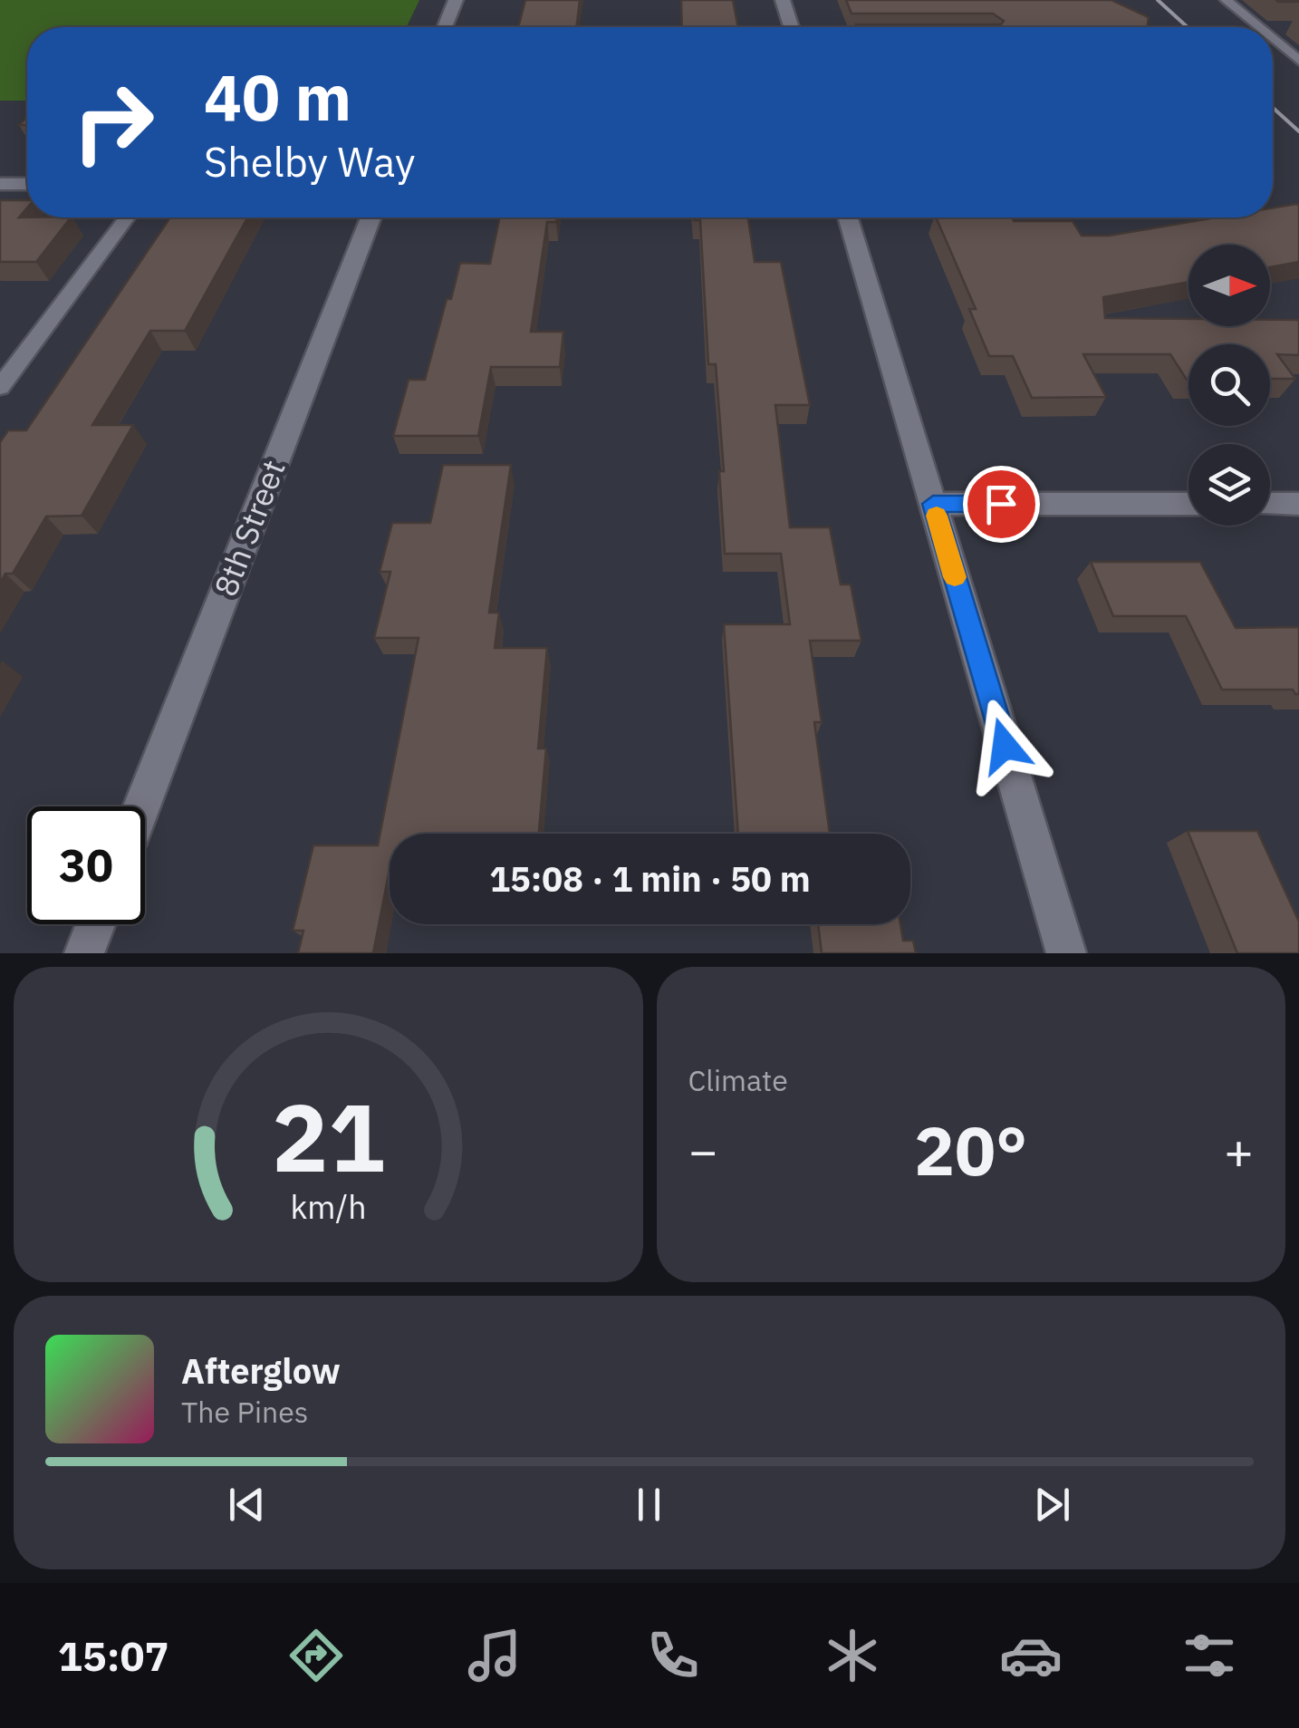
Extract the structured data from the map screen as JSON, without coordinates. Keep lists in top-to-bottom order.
{
  "streets": {
    "street": ["8th Street"]
  },
  "north": "right",
  "page": {
    "turn": ["40 m", "Shelby Way"],
    "limit": "30",
    "trip": "15:08 · 1 min · 50 m",
    "tile": "Climate",
    "heat": ["−", "20°", "+"],
    "song": ["Afterglow", "The Pines"],
    "tabs": "15:07",
    "gauge": ["21", "km/h"]
  }
}
